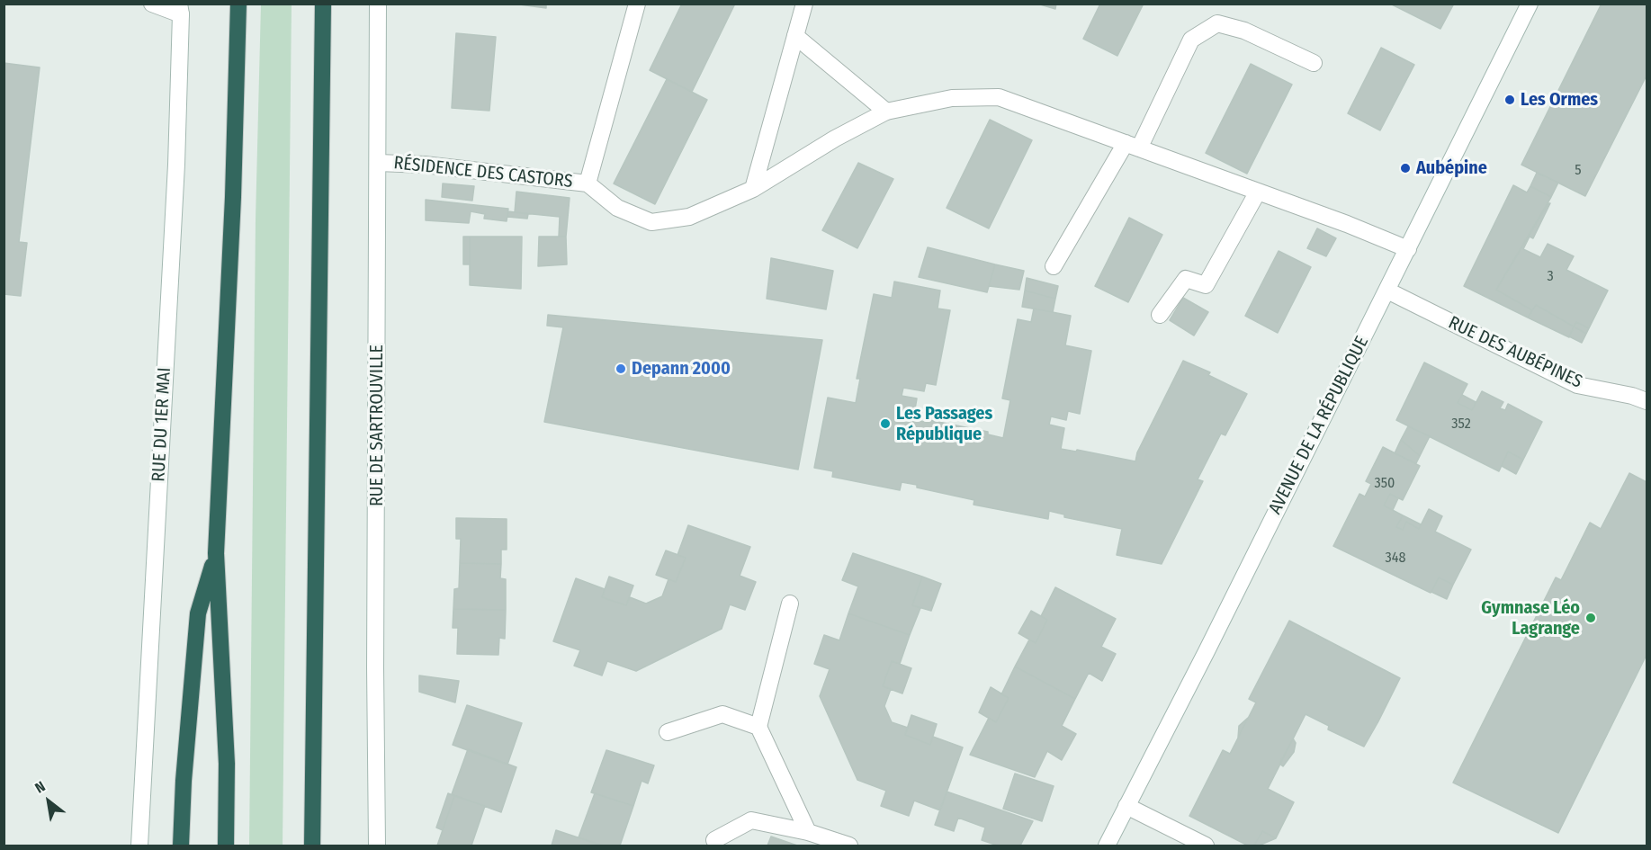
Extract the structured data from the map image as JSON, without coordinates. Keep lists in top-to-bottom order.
{
  "streets": {
    "street": [
      "RÉSIDENCE DES CASTORS",
      "RUE DES AUBÉPINES",
      "RUE DU 1ER MAI",
      "RUE DE SARTROUVILLE",
      "AVENUE DE LA RÉPUBLIQUE"
    ]
  },
  "crossings": [
    ["RÉSIDENCE DES CASTORS", "RUE DE SARTROUVILLE"],
    ["RÉSIDENCE DES CASTORS", "AVENUE DE LA RÉPUBLIQUE"],
    ["RUE DES AUBÉPINES", "AVENUE DE LA RÉPUBLIQUE"]
  ],
  "places": [
    "Les Ormes",
    "Aubépine",
    "Depann 2000",
    "Les Passages République",
    "Gymnase Léo Lagrange"
  ],
  "house_numbers": [
    "5",
    "3",
    "352",
    "350",
    "348"
  ],
  "north": "top left"
}
